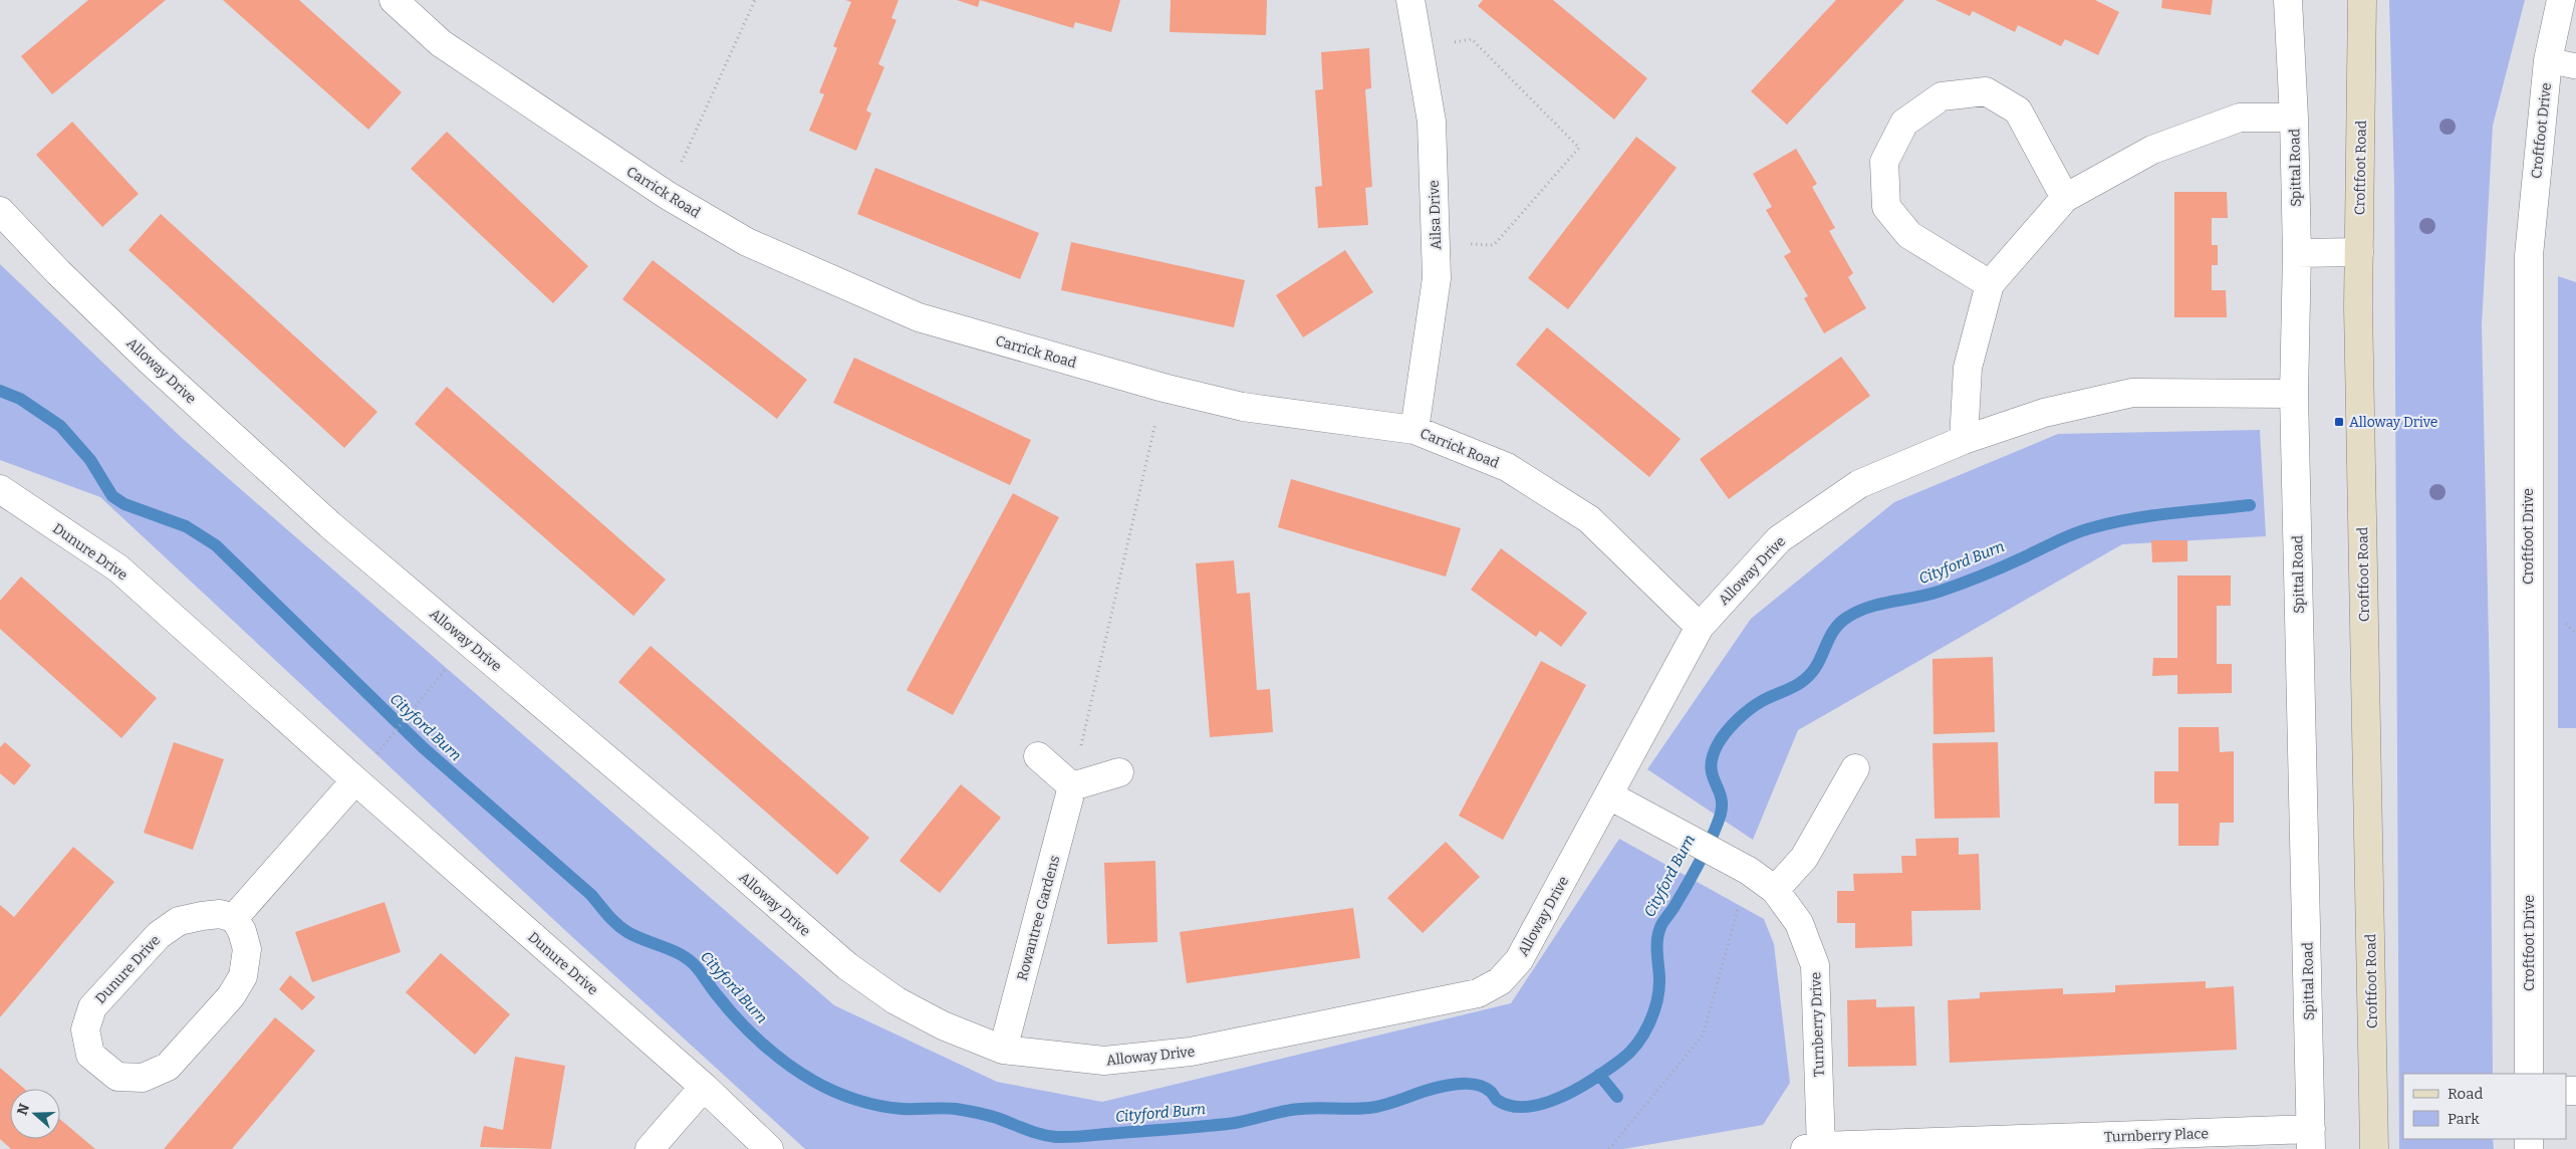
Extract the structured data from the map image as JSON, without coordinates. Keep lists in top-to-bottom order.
{
  "streets": {
    "street": [
      "Croftfoot Drive",
      "Spittal Road",
      "Croftfoot Road",
      "Carrick Road",
      "Ailsa Drive",
      "Alloway Drive",
      "Dunure Drive",
      "Rowantree Gardens",
      "Turnberry Drive",
      "Turnberry Place"
    ]
  },
  "crossings": [
    ["Spittal Road", "Alloway Drive"],
    ["Spittal Road", "Turnberry Place"],
    ["Carrick Road", "Ailsa Drive"],
    ["Carrick Road", "Alloway Drive"],
    ["Alloway Drive", "Rowantree Gardens"],
    ["Alloway Drive", "Turnberry Drive"],
    ["Turnberry Drive", "Turnberry Place"]
  ],
  "water": ["Cityford Burn"],
  "places": {
    "transit": ["Alloway Drive"]
  },
  "legend": ["Road", "Park"],
  "north": "left"
}
